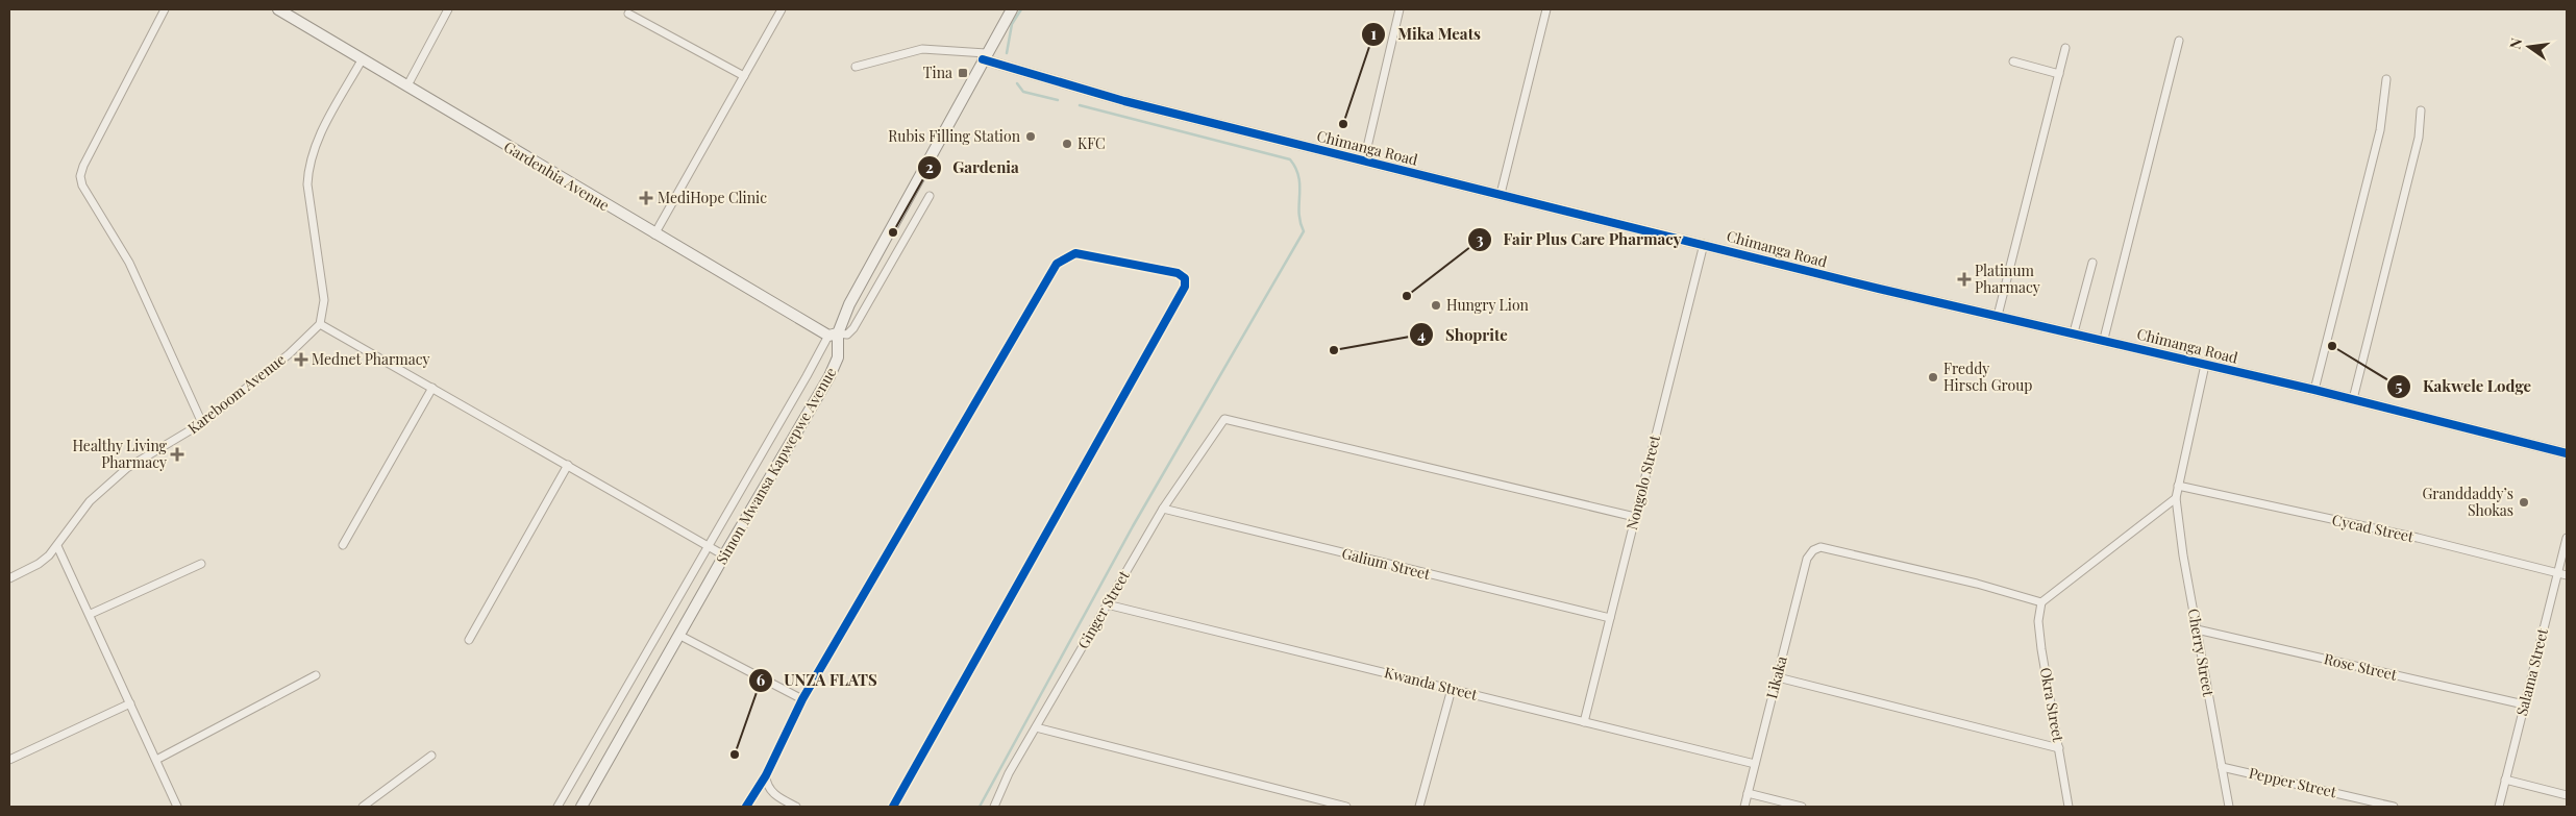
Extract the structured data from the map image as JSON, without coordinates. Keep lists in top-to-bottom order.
{
  "streets": {
    "main road": ["Gardenhia Avenue", "Simon Mwansa Kapwepwe Avenue"],
    "street": [
      "Chimanga Road",
      "Kareboom Avenue",
      "Nongolo Street",
      "Cycad Street",
      "Galium Street",
      "Ginger Street",
      "Cherry Street",
      "Rose Street",
      "Salama Street",
      "Likaka",
      "Kwanda Street",
      "Okra Street",
      "Pepper Street"
    ]
  },
  "crossings": [
    ["Chimanga Road", "Simon Mwansa Kapwepwe Avenue"],
    ["Chimanga Road", "Nongolo Street"],
    ["Chimanga Road", "Cherry Street"],
    ["Gardenhia Avenue", "Simon Mwansa Kapwepwe Avenue"],
    ["Nongolo Street", "Galium Street"],
    ["Nongolo Street", "Ginger Street"],
    ["Nongolo Street", "Kwanda Street"],
    ["Cycad Street", "Cherry Street"],
    ["Cycad Street", "Salama Street"],
    ["Galium Street", "Ginger Street"],
    ["Ginger Street", "Kwanda Street"],
    ["Cherry Street", "Rose Street"],
    ["Cherry Street", "Pepper Street"],
    ["Rose Street", "Salama Street"],
    ["Likaka", "Kwanda Street"],
    ["Likaka", "Okra Street"]
  ],
  "places": {
    "transit": ["Tina"],
    "other": [
      "Mika Meats",
      "Rubis Filling Station",
      "KFC",
      "Gardenia",
      "Fair Plus Care Pharmacy",
      "Hungry Lion",
      "Kakwele Lodge",
      "Shoprite",
      "Freddy Hirsch Group",
      "Granddaddy’s Shokas",
      "UNZA FLATS"
    ],
    "health": [
      "MediHope Clinic",
      "Platinum Pharmacy",
      "Mednet Pharmacy",
      "Healthy Living Pharmacy"
    ]
  },
  "north": "left"
}
